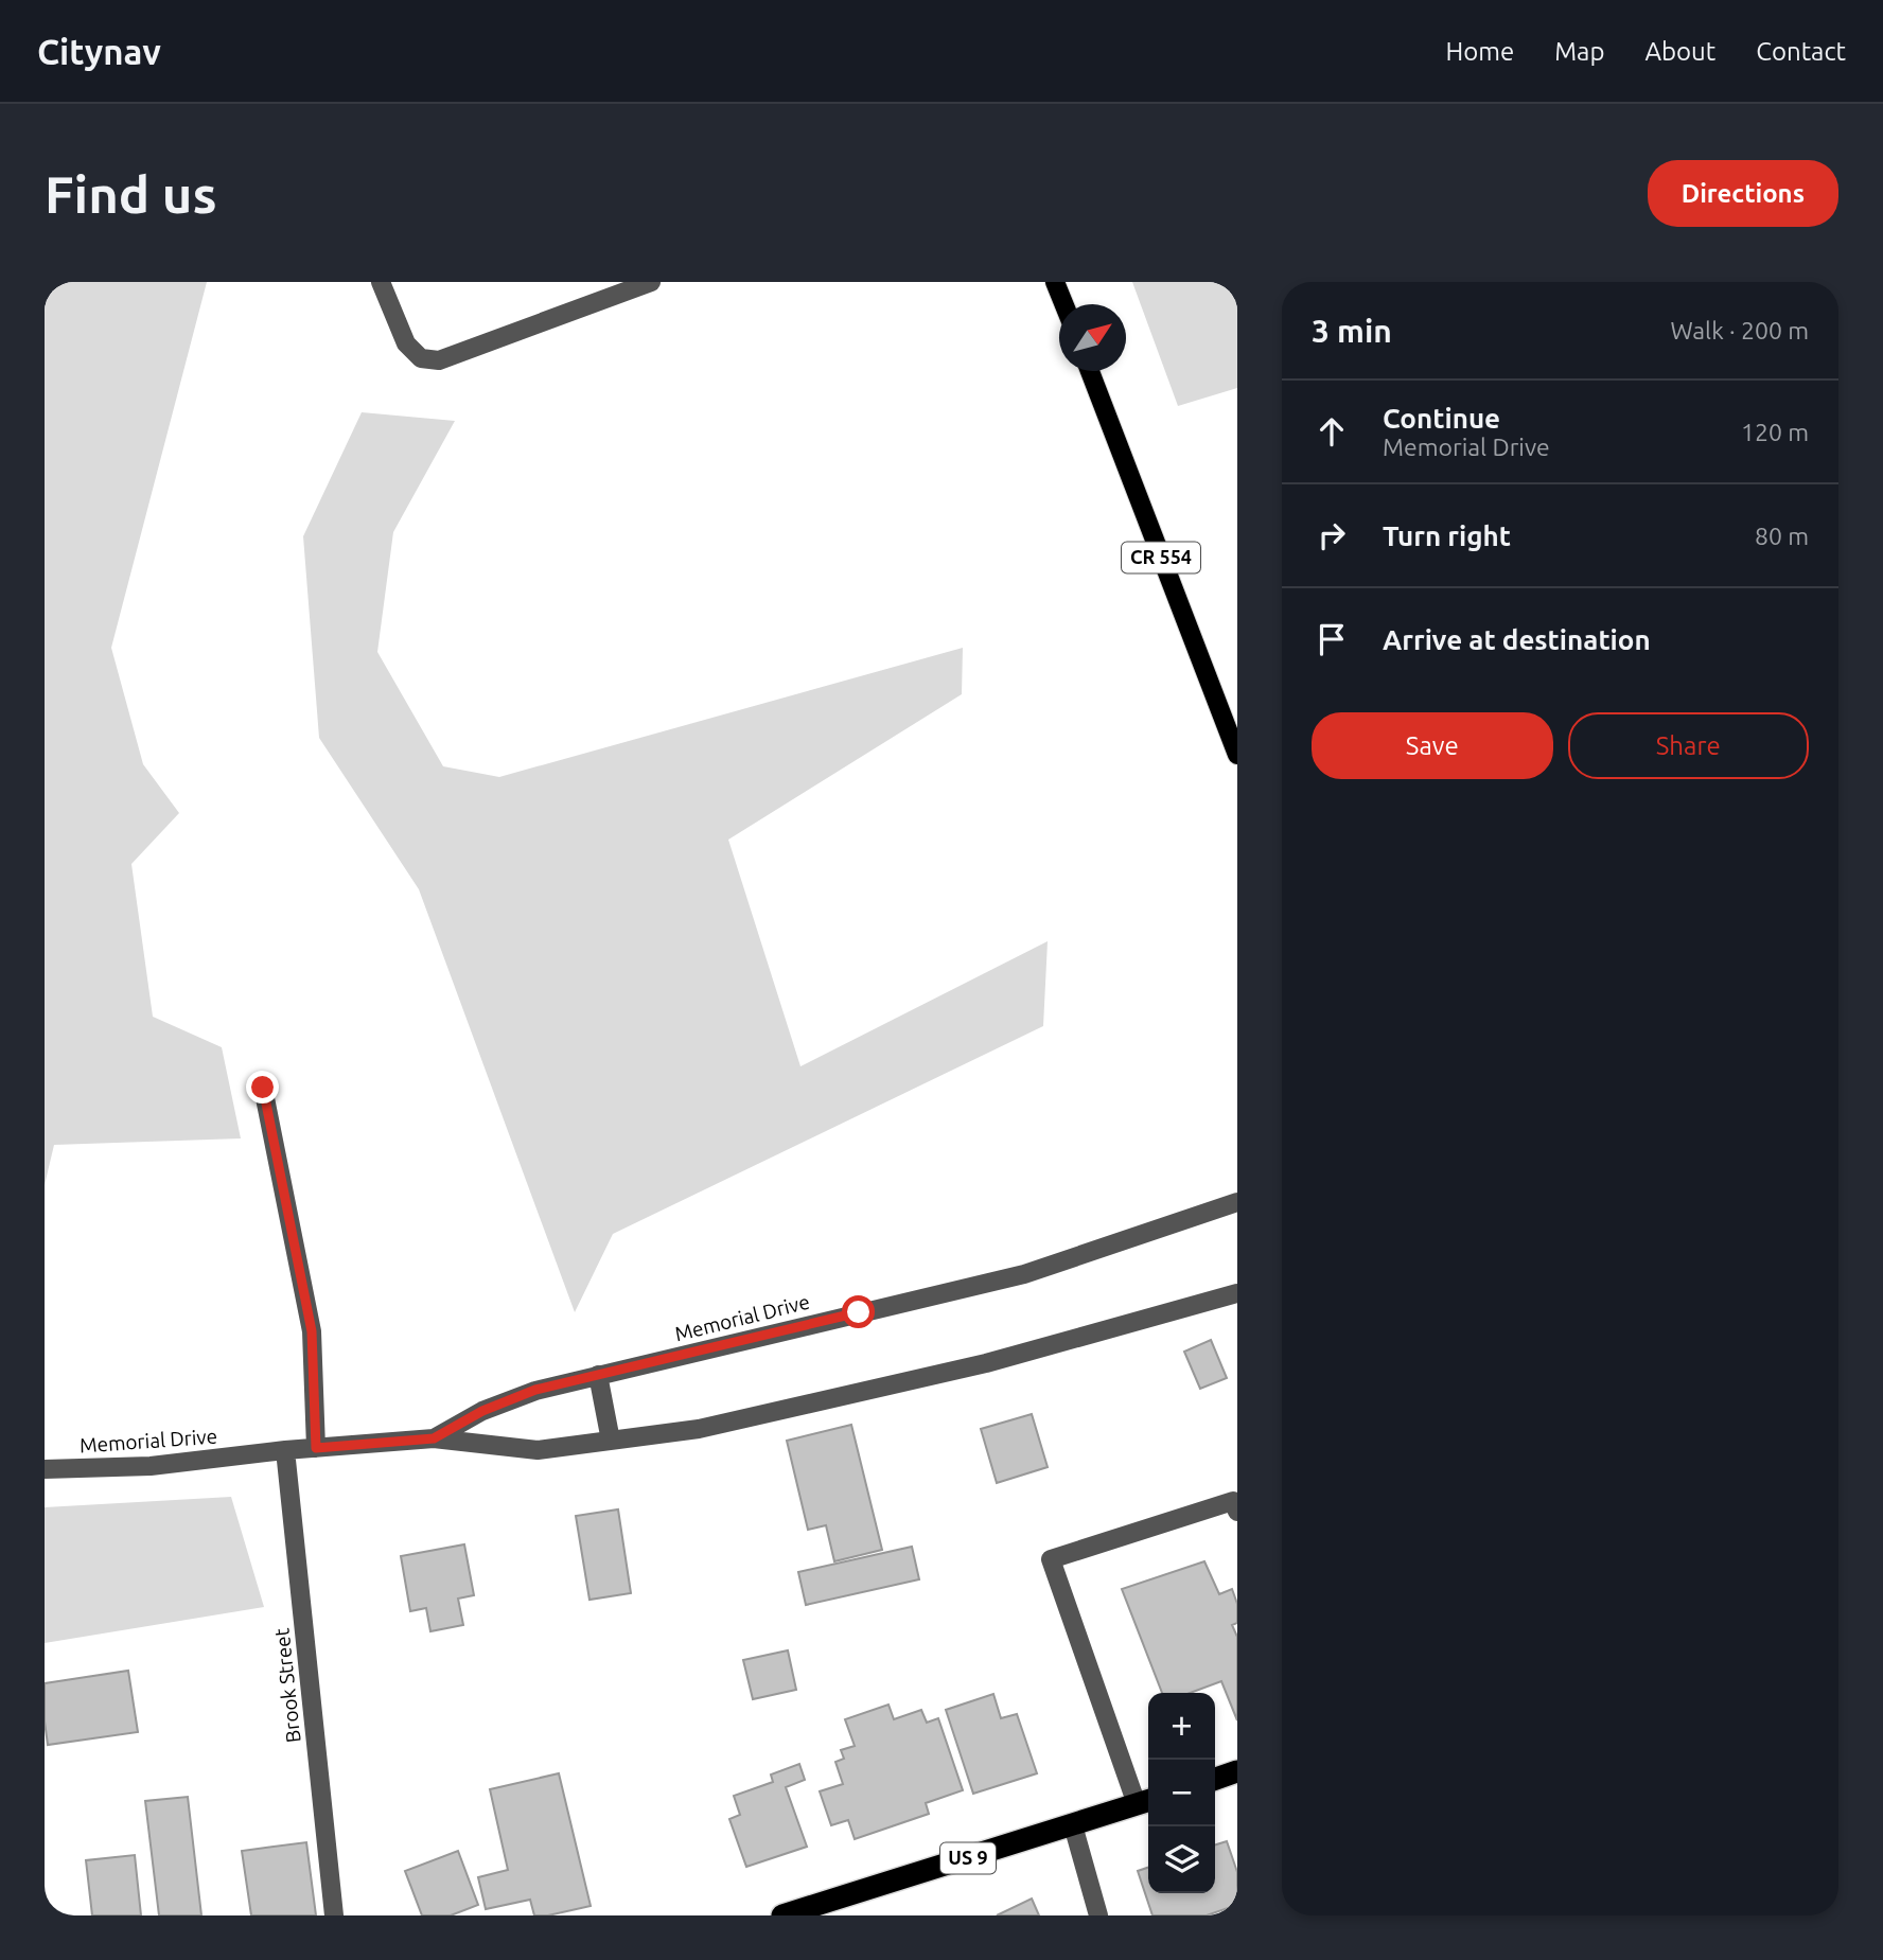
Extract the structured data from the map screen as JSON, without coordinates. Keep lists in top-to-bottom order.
{
  "streets": {
    "highway": ["US 9"],
    "main road": ["CR 554"],
    "street": ["Memorial Drive", "Brook Street"]
  },
  "crossings": [
    ["Memorial Drive", "Brook Street"]
  ],
  "north": "top right",
  "page": {
    "header": "Citynav",
    "nav": [
      "Home",
      "Map",
      "About",
      "Contact"
    ],
    "buttons": [
      "Directions",
      ["Save", "Share"]
    ],
    "title": "Find us",
    "heading": ["3 min", "Walk · 200 m"],
    "list": [
      ["Continue", "Memorial Drive", "120 m"],
      ["Turn right", "80 m"],
      "Arrive at destination"
    ],
    "map_buttons": ["+", "−"]
  }
}
